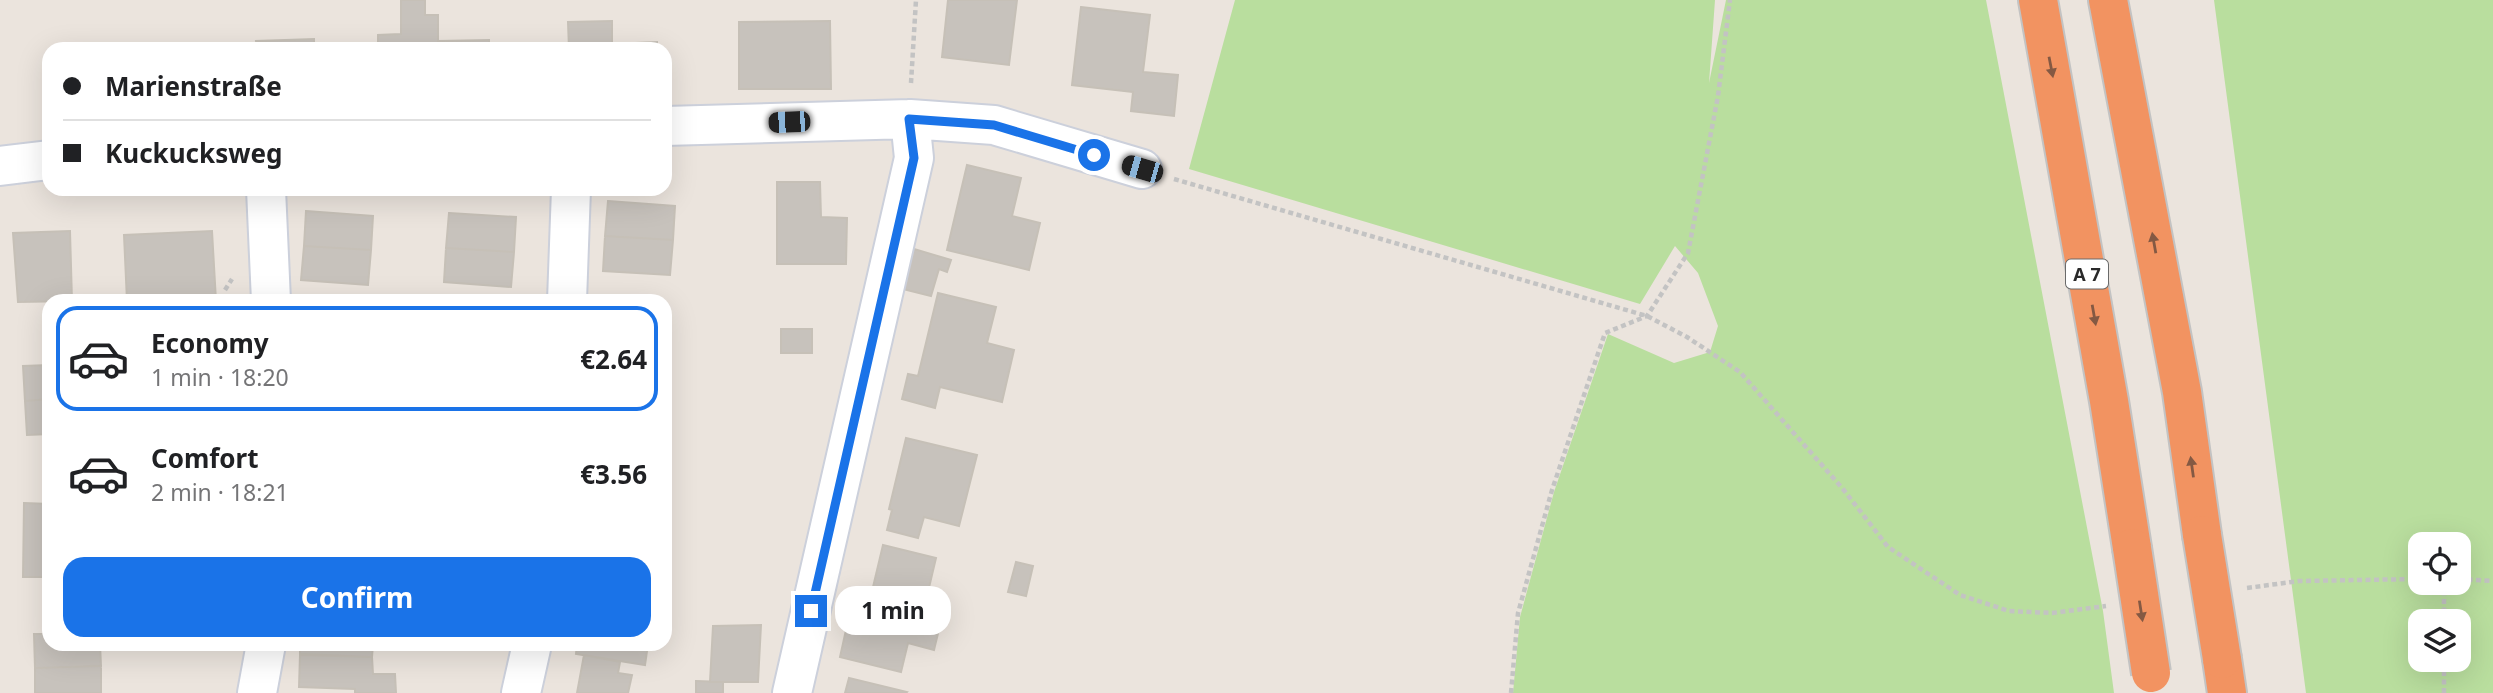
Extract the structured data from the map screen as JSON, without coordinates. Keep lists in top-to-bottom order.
{
  "streets": {
    "highway": ["A 7"]
  },
  "page": {
    "banner": ["Marienstraße", "Kuckucksweg"],
    "list": [
      {
        "name": "Economy",
        "note": "1 min · 18:20",
        "value": "€2.64"
      },
      {
        "name": "Comfort",
        "note": "2 min · 18:21",
        "value": "€3.56"
      }
    ],
    "buttons": "Confirm",
    "bubble": "1 min"
  }
}
